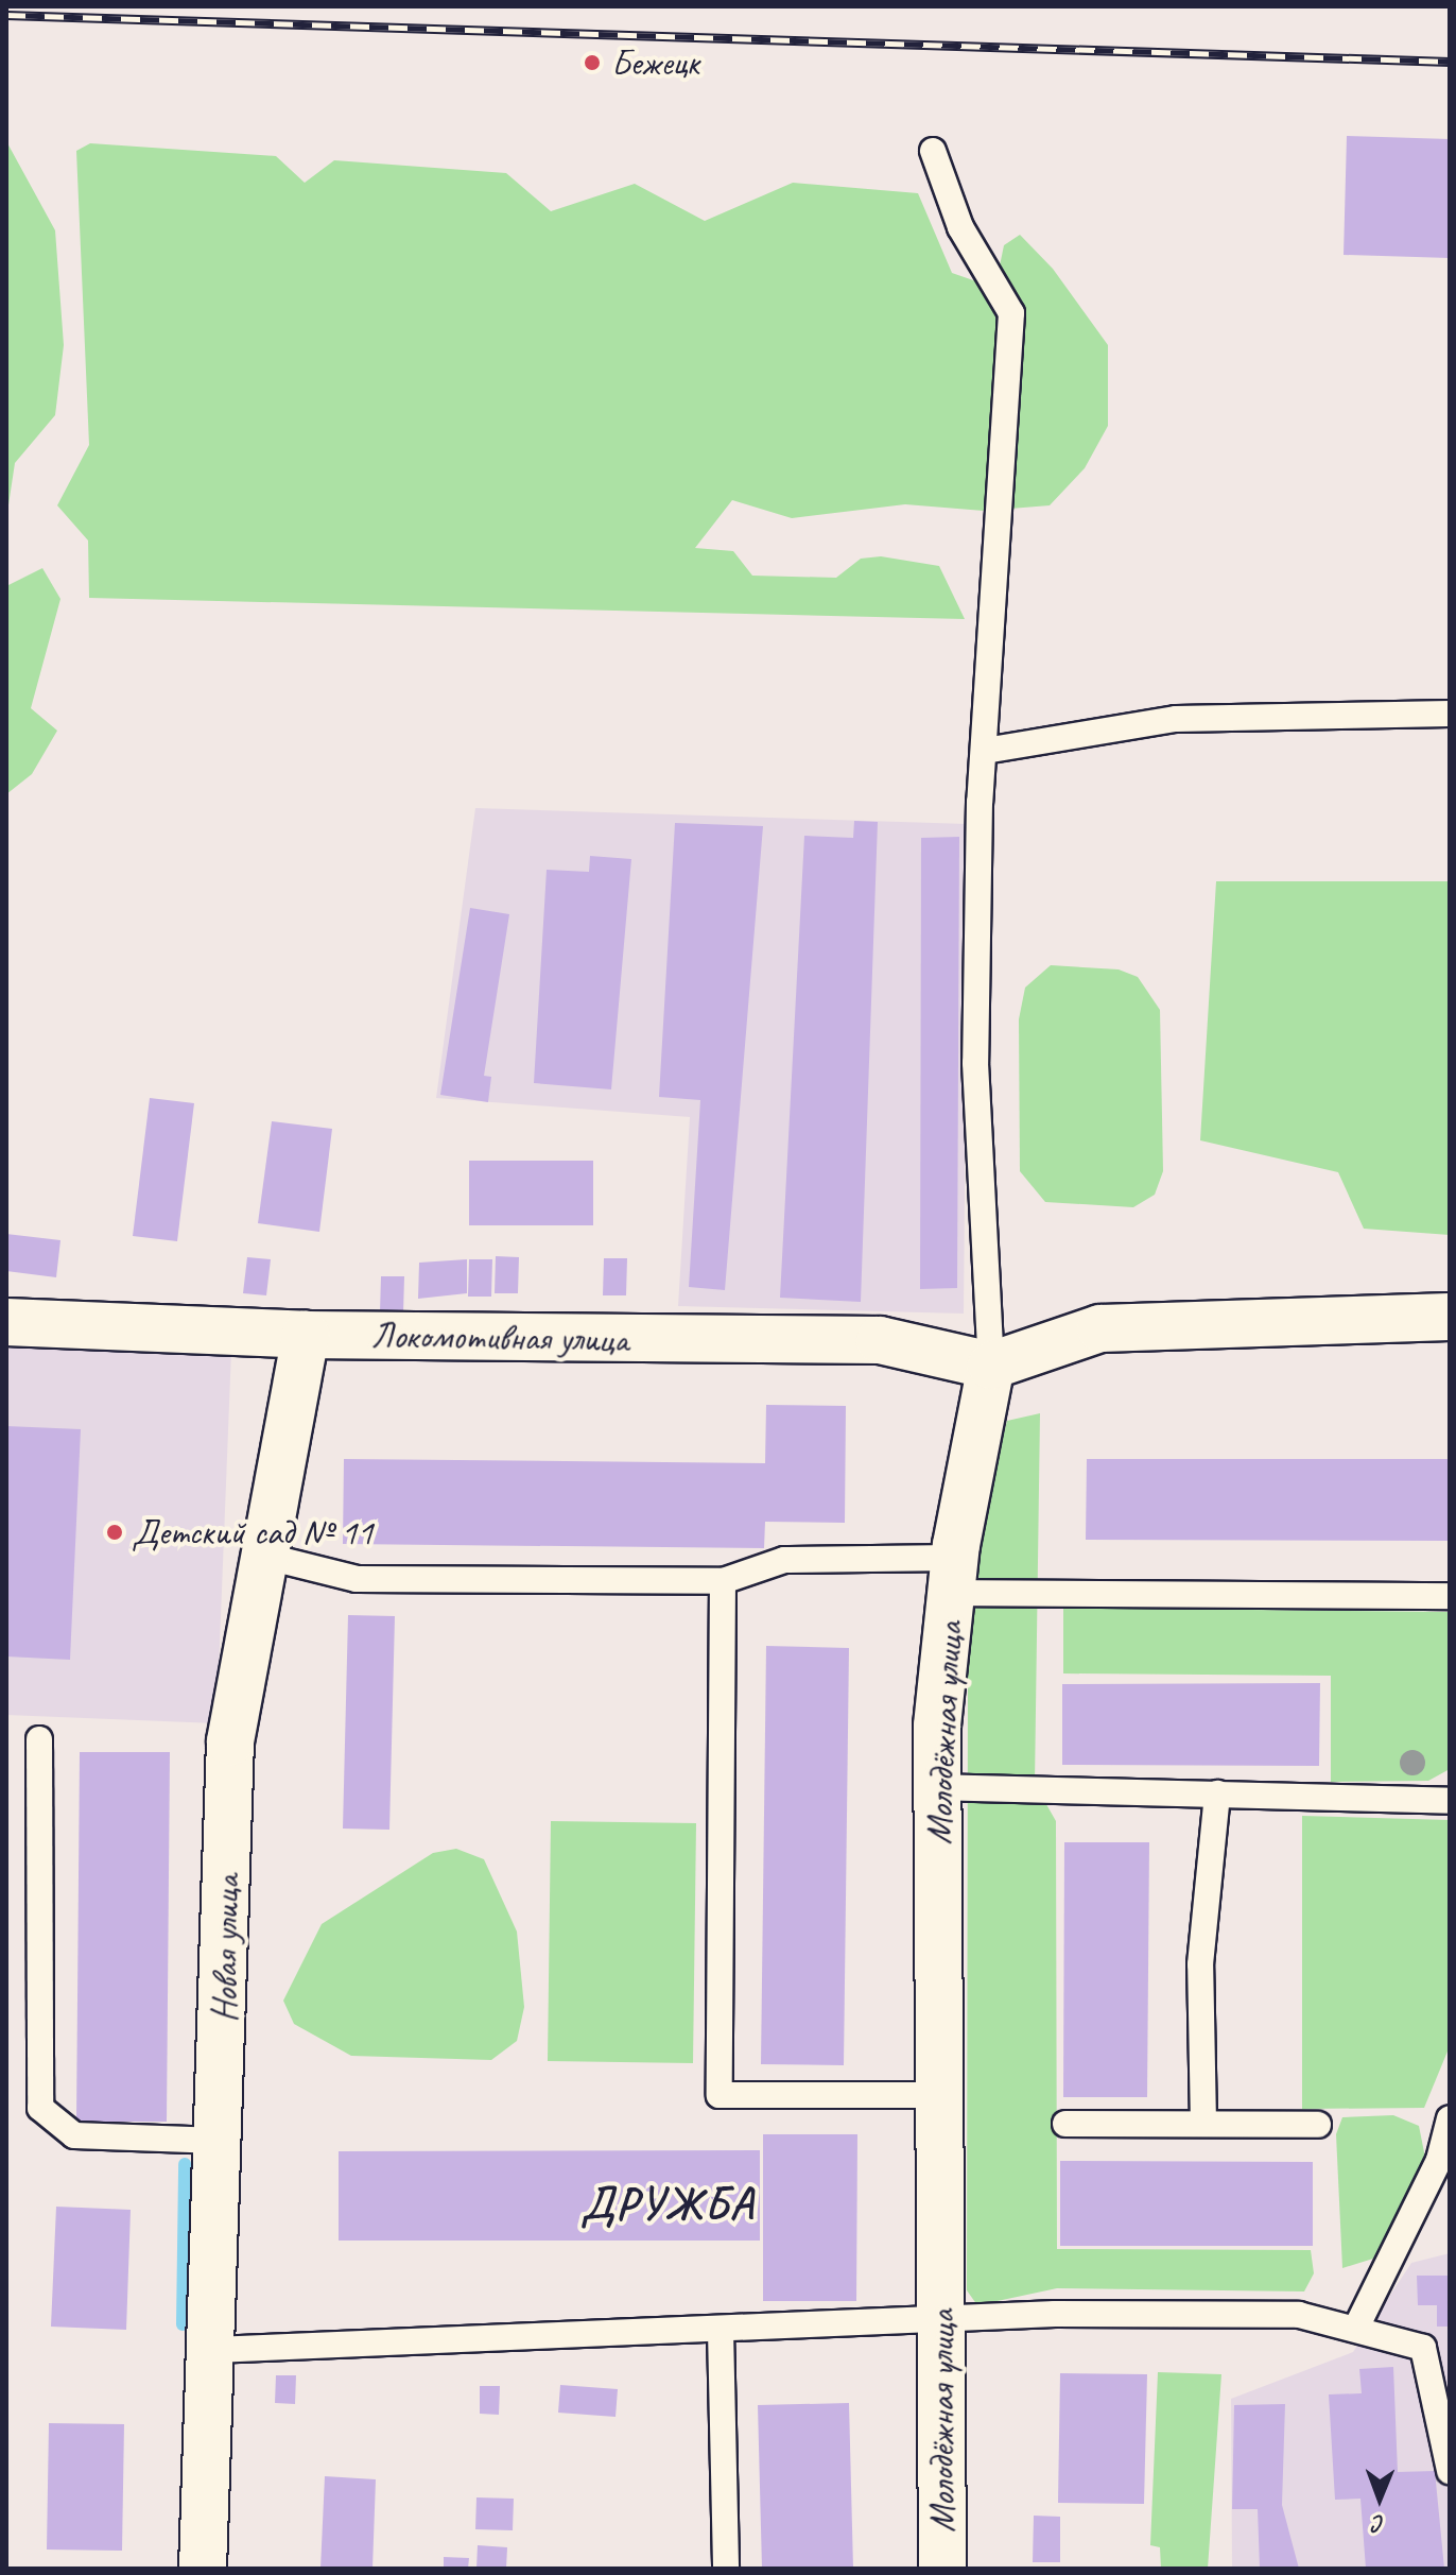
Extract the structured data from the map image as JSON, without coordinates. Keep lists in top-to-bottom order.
{
  "streets": {
    "street": ["Локомотивная улица", "Молодёжная улица", "Новая улица"]
  },
  "crossings": [
    ["Локомотивная улица", "Молодёжная улица"],
    ["Локомотивная улица", "Новая улица"]
  ],
  "districts": ["ДРУЖБА"],
  "places": ["Бежецк", "Детский сад № 11"],
  "north": "bottom"
}
